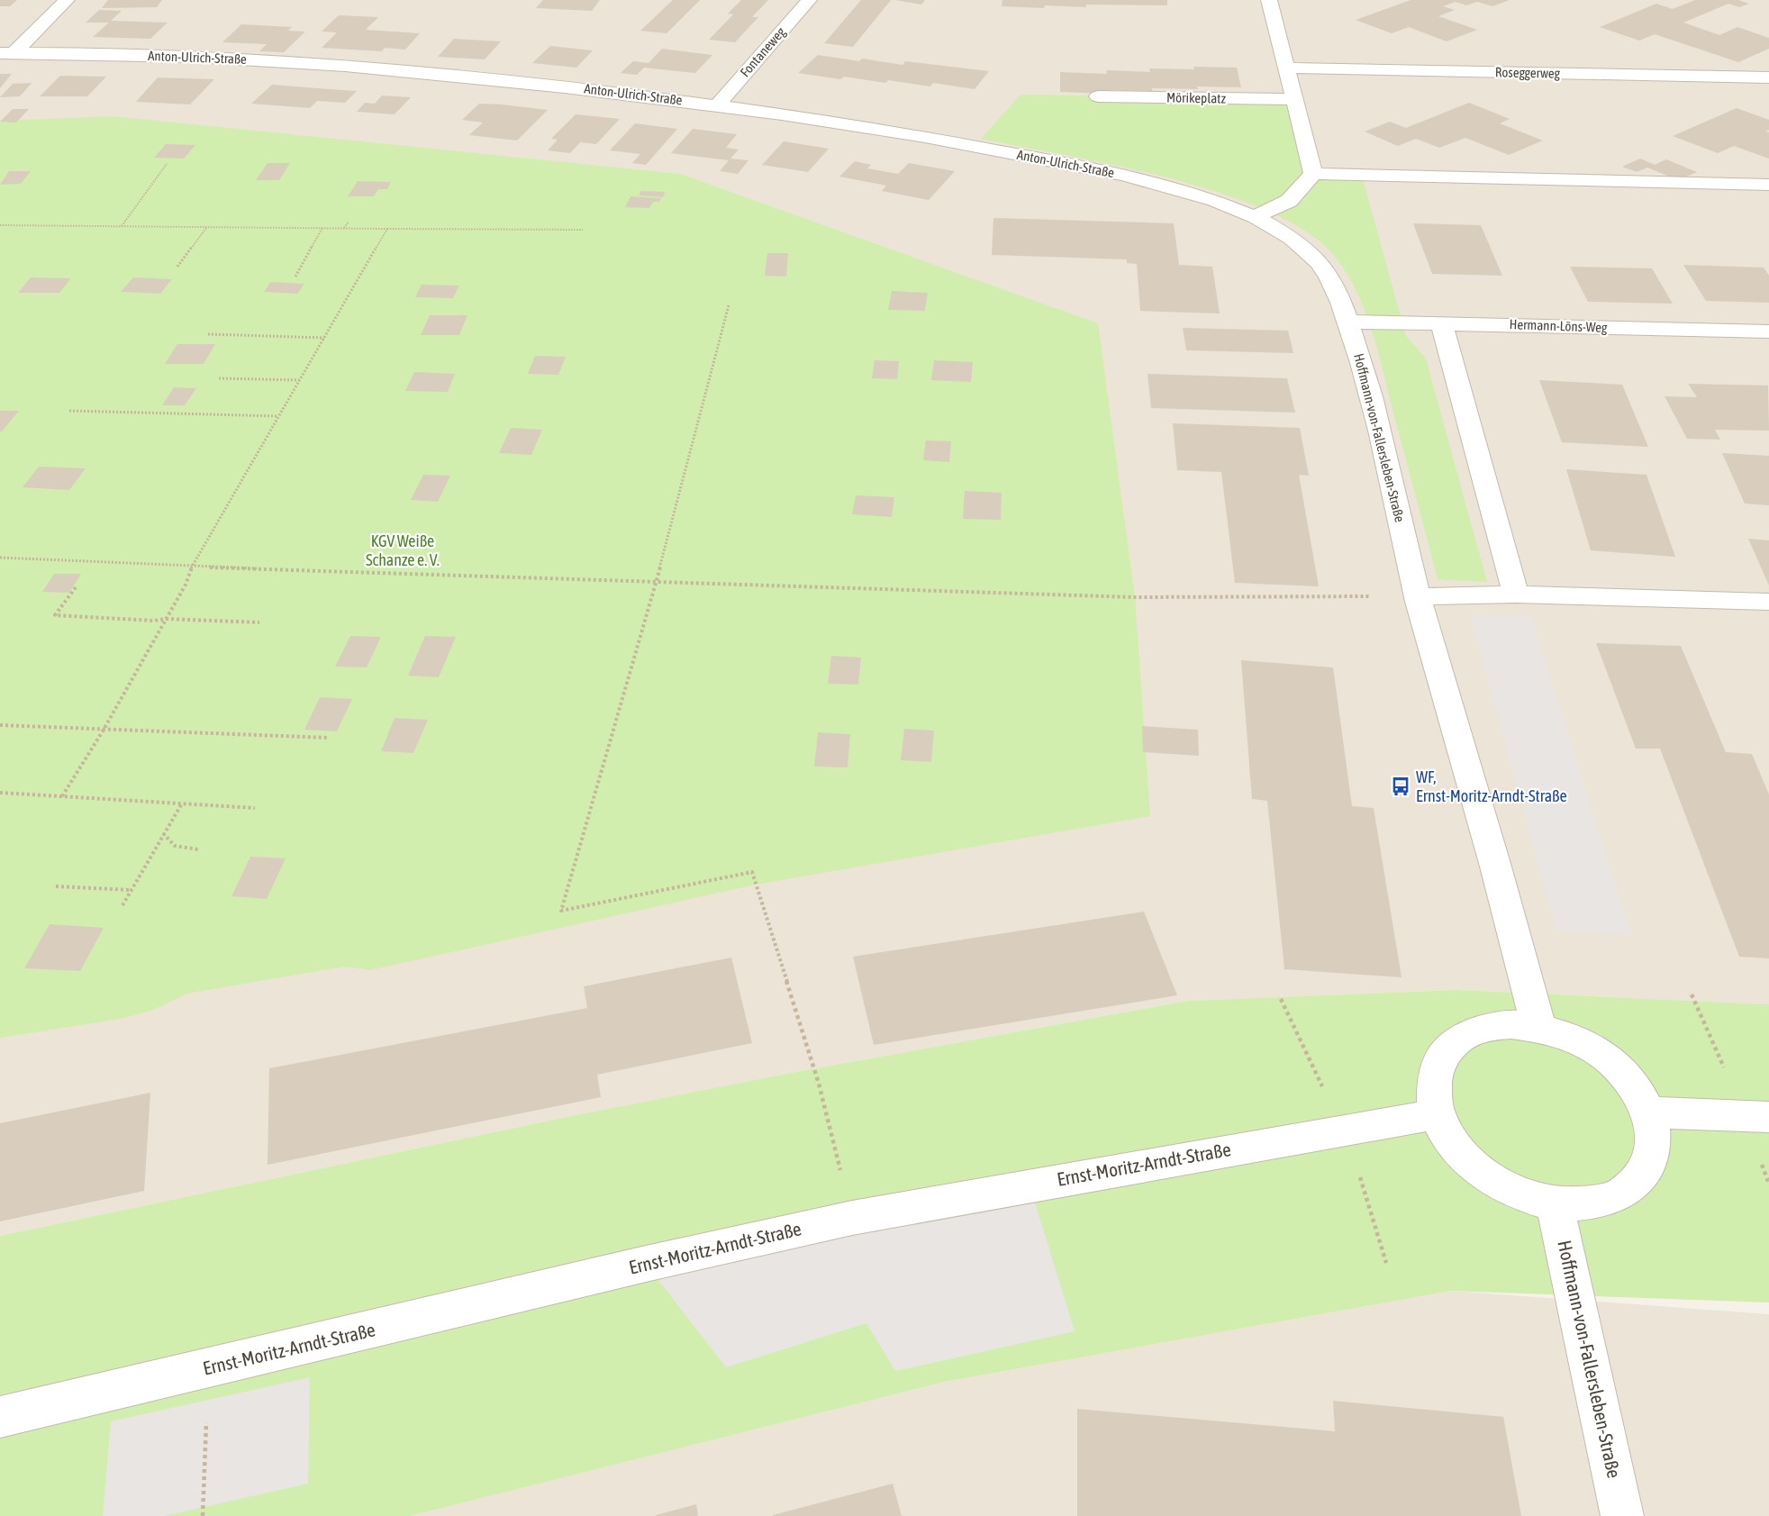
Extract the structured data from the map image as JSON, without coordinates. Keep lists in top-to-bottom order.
{
  "streets": {
    "street": [
      "Fontaneweg",
      "Anton-Ulrich-Straße",
      "Roseggerweg",
      "Mörikeplatz",
      "Hermann-Löns-Weg",
      "Hoffmann-von-Fallersleben-Straße",
      "Ernst-Moritz-Arndt-Straße"
    ]
  },
  "crossings": [
    ["Fontaneweg", "Anton-Ulrich-Straße"],
    ["Anton-Ulrich-Straße", "Hoffmann-von-Fallersleben-Straße"],
    ["Hermann-Löns-Weg", "Hoffmann-von-Fallersleben-Straße"]
  ],
  "parks": ["KGV Weiße Schanze e. V."],
  "places": {
    "bus stop": ["WF, Ernst-Moritz-Arndt-Straße"]
  }
}
